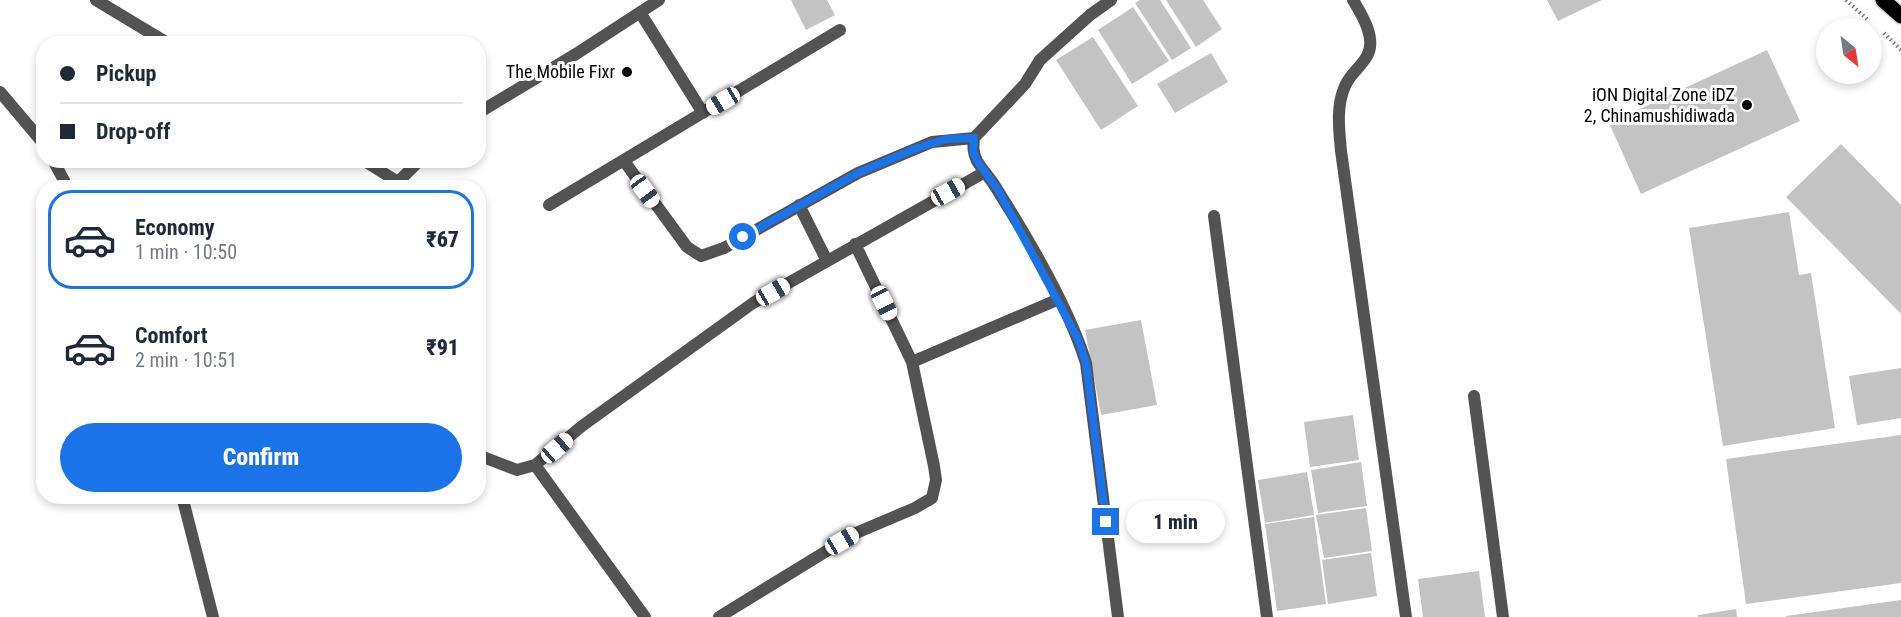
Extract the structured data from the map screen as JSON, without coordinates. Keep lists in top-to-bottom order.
{
  "places": ["The Mobile Fixr", "iON Digital Zone iDZ 2, Chinamushidiwada"],
  "north": "bottom right",
  "page": {
    "banner": ["Pickup", "Drop-off"],
    "list": [
      {
        "name": "Economy",
        "note": "1 min · 10:50",
        "value": "₹67"
      },
      {
        "name": "Comfort",
        "note": "2 min · 10:51",
        "value": "₹91"
      }
    ],
    "buttons": "Confirm",
    "bubble": "1 min"
  }
}
